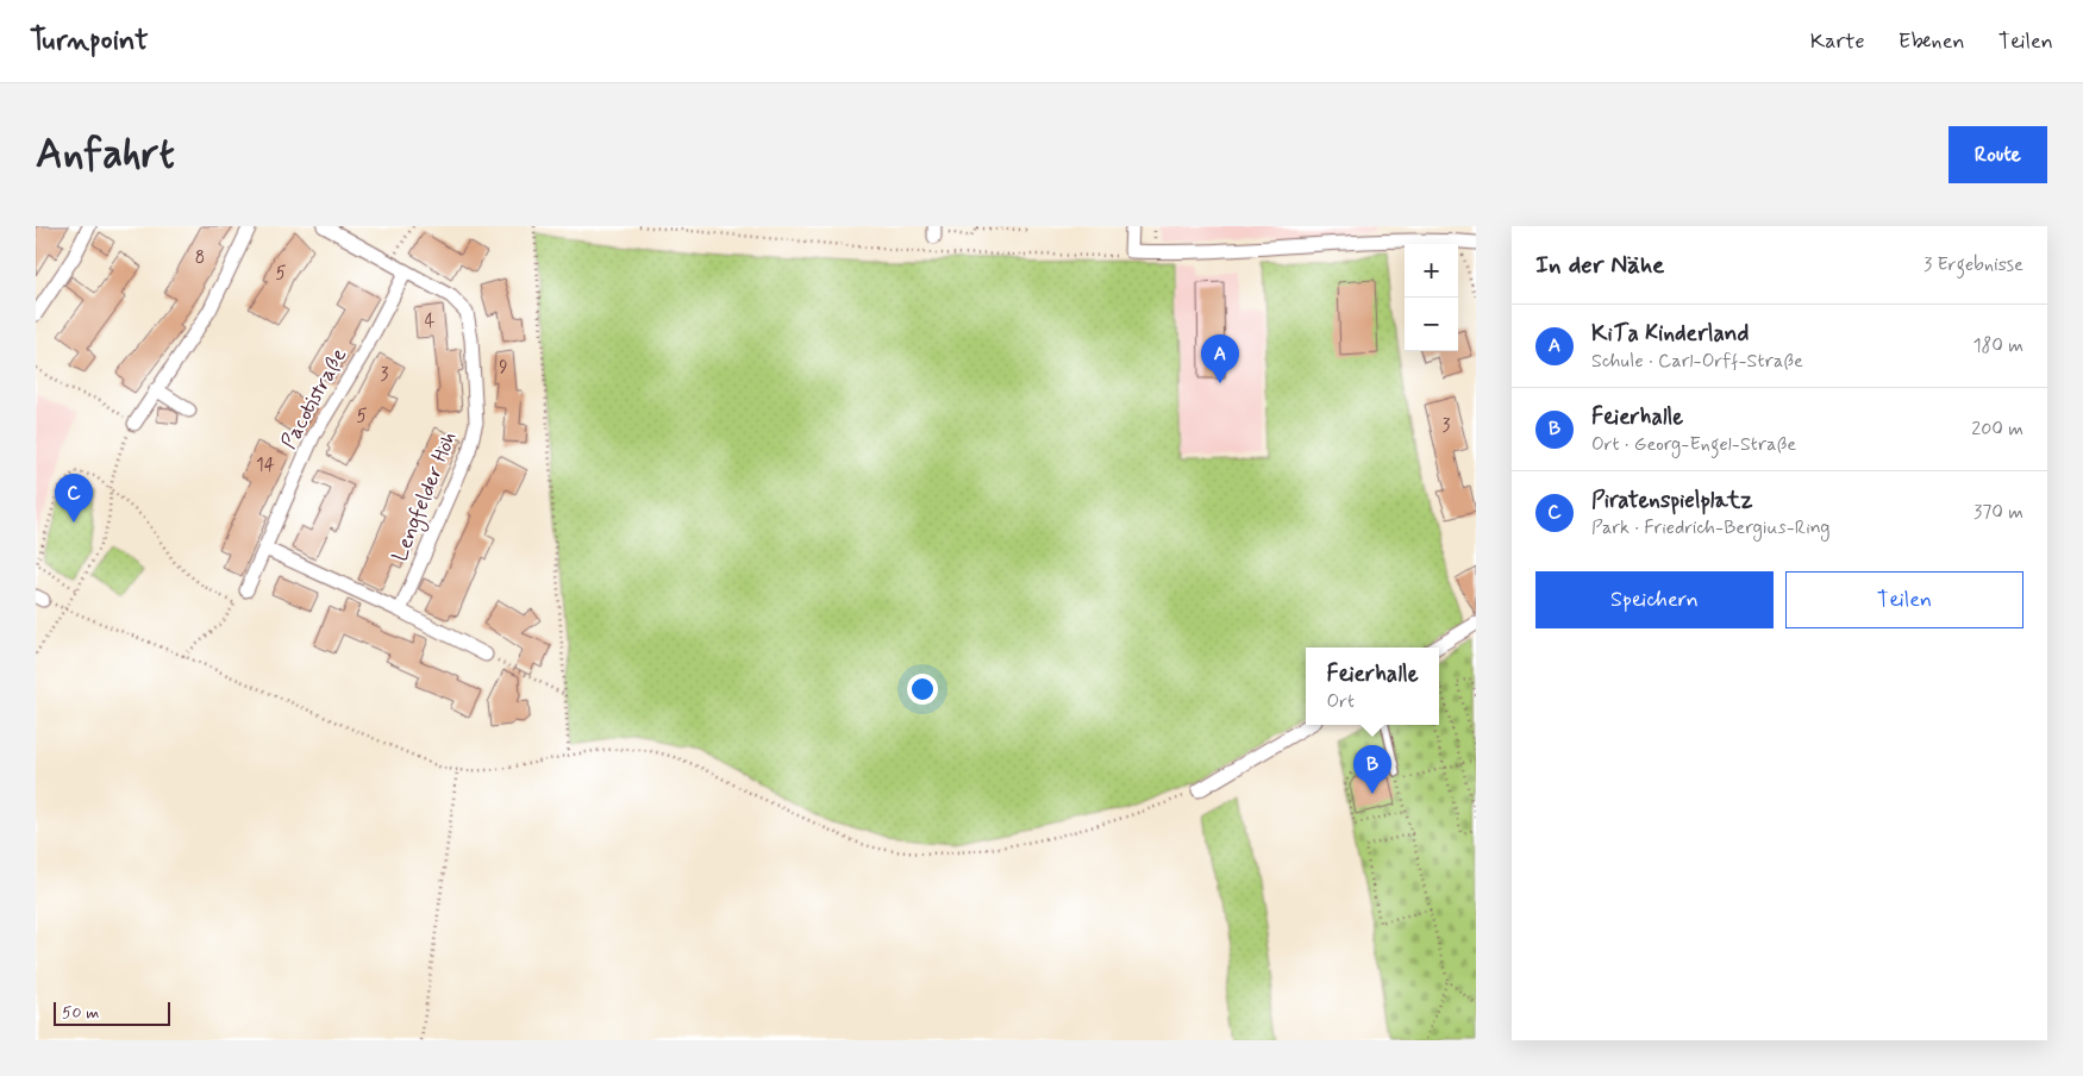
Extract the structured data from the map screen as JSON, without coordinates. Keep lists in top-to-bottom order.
{
  "streets": {
    "street": ["Pacotistraße", "Lengfelder Höh"]
  },
  "crossings": [
    ["Pacotistraße", "Lengfelder Höh"]
  ],
  "house_numbers": [
    "8",
    "5",
    "4",
    "9",
    "3",
    "5",
    "3",
    "14"
  ],
  "scale_bar": "50 m",
  "page": {
    "header": "Turnpoint",
    "nav": ["Karte", "Ebenen", "Teilen"],
    "buttons": [
      "Route",
      ["Speichern", "Teilen"]
    ],
    "title": "Anfahrt",
    "heading": ["In der Nähe", "3 Ergebnisse"],
    "map_buttons": ["+", "−"],
    "list": [
      {
        "mark": "A",
        "name": "KiTa Kinderland",
        "note": "Schule · Carl-Orff-Straße",
        "value": "180 m"
      },
      {
        "mark": "B",
        "name": "Feierhalle",
        "note": "Ort · Georg-Engel-Straße",
        "value": "200 m"
      },
      {
        "mark": "C",
        "name": "Piratenspielplatz",
        "note": "Park · Friedrich-Bergius-Ring",
        "value": "370 m"
      }
    ],
    "pins": ["A", "C", "B"],
    "popup": ["Feierhalle", "Ort"],
    "scale": "50 m"
  }
}
